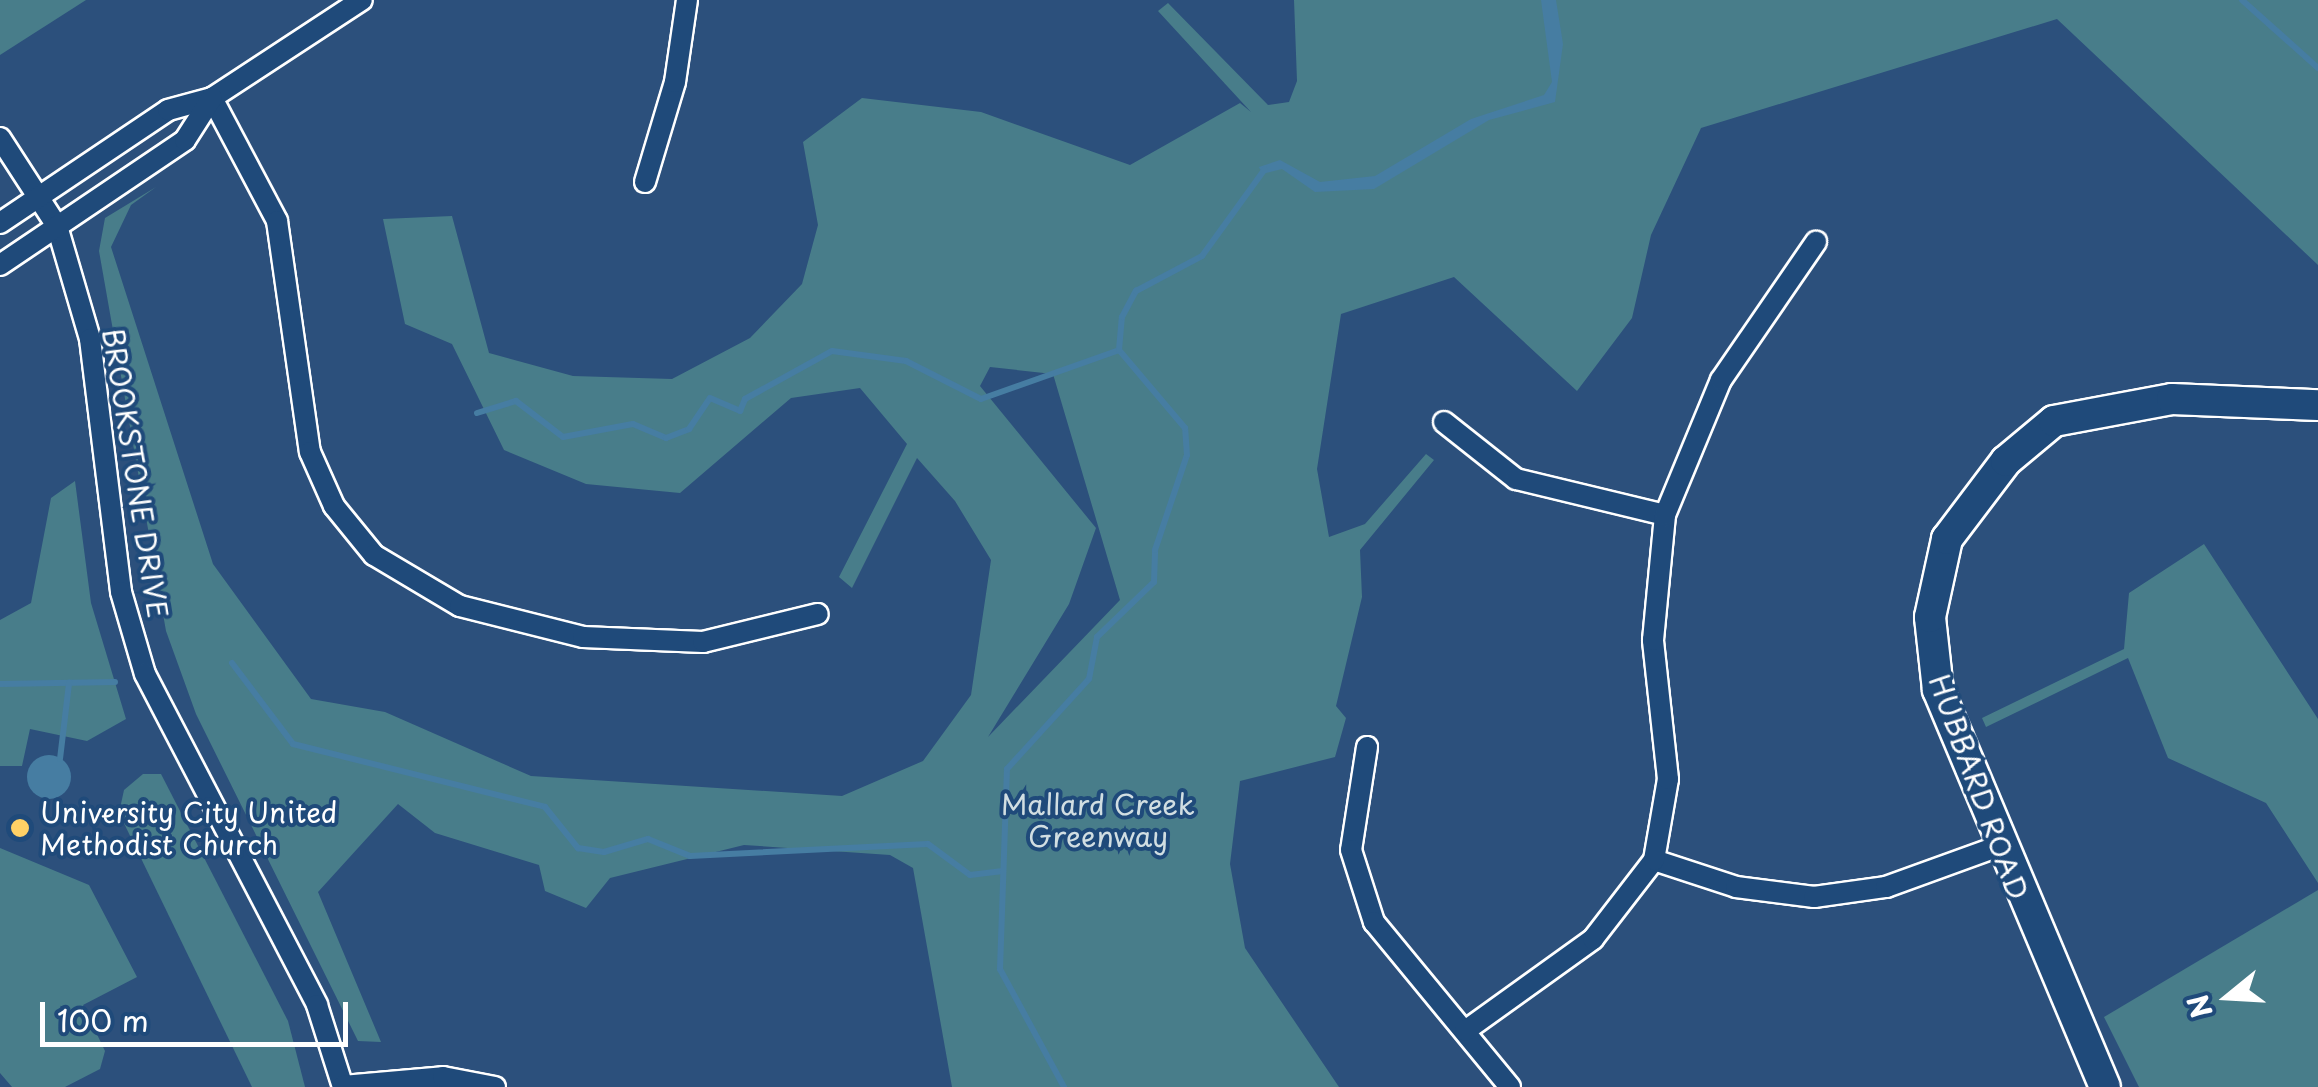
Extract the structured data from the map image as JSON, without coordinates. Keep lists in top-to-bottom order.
{
  "streets": {
    "main road": ["HUBBARD ROAD"],
    "street": ["BROOKSTONE DRIVE"]
  },
  "parks": ["Mallard Creek Greenway"],
  "places": ["University City United Methodist Church"],
  "scale_bar": "100 m",
  "north": "left"
}
